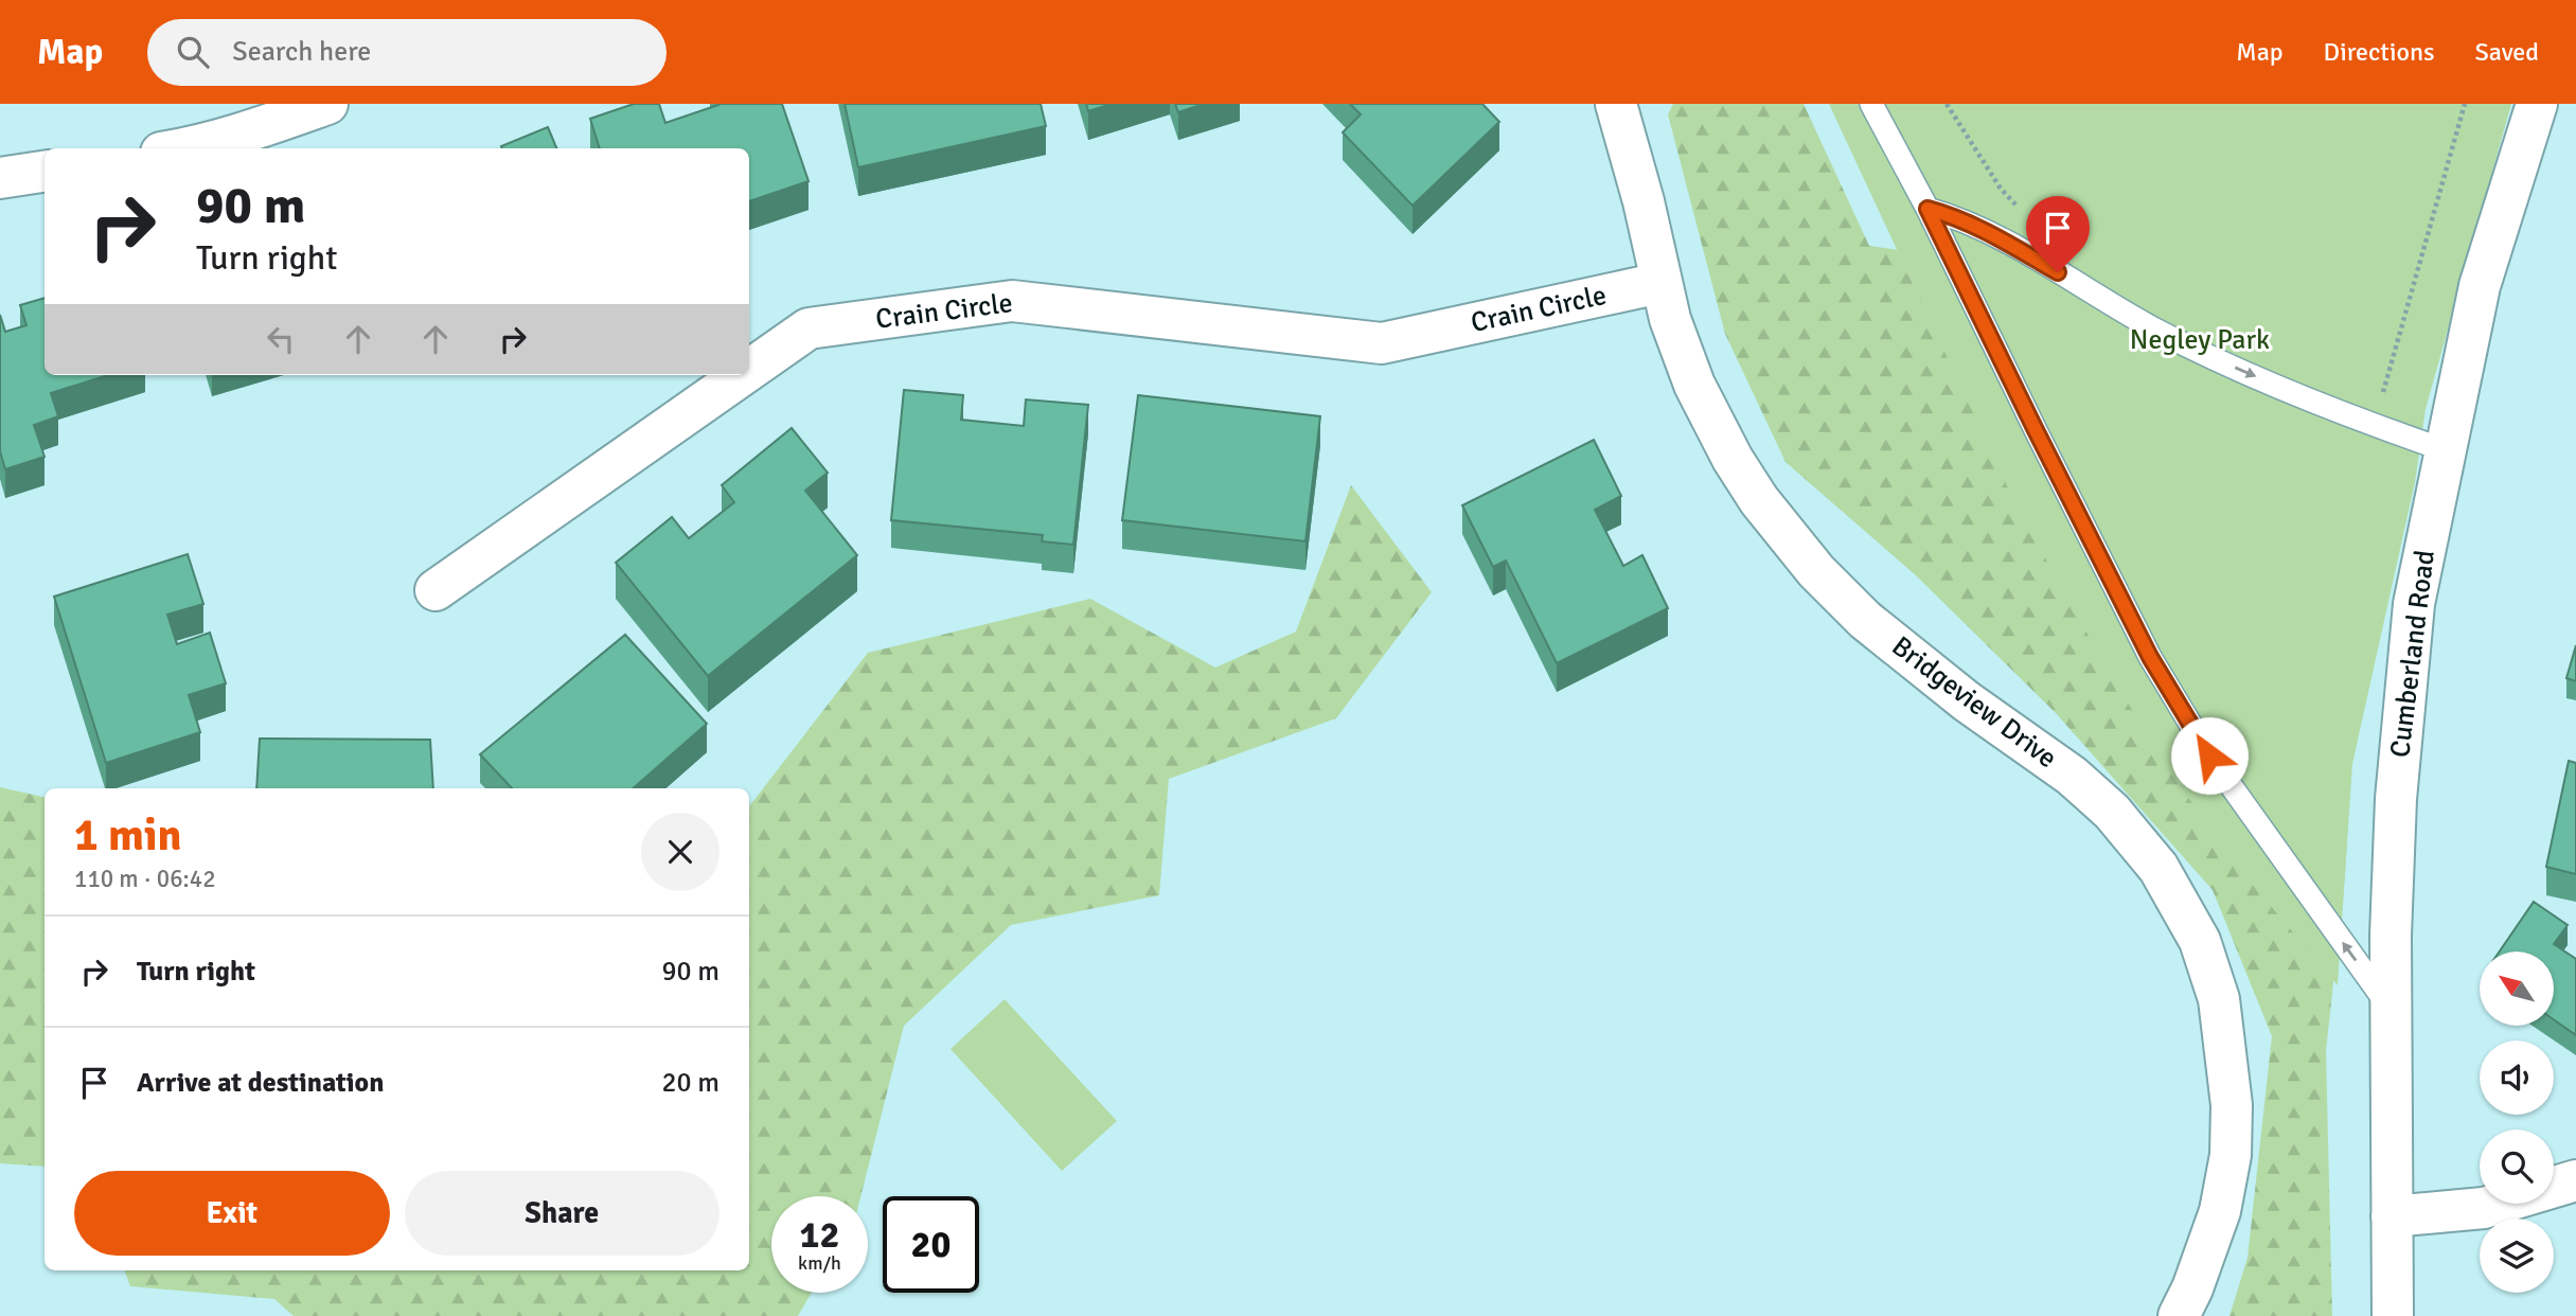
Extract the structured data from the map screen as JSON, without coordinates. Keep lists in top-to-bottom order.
{
  "streets": {
    "street": ["Crain Circle", "Cumberland Road", "Bridgeview Drive"]
  },
  "crossings": [
    ["Crain Circle", "Bridgeview Drive"]
  ],
  "parks": ["Negley Park"],
  "north": "top left",
  "page": {
    "header": "Map",
    "search": "Search here",
    "nav": ["Map", "Directions", "Saved"],
    "turn": ["90 m", "Turn right"],
    "heading": ["1 min", "110 m · 06:42"],
    "list": [
      {
        "name": "Turn right",
        "value": "90 m"
      },
      {
        "name": "Arrive at destination",
        "value": "20 m"
      }
    ],
    "buttons": ["Exit", "Share"],
    "speed": "12 km/h",
    "limit": "20"
  }
}
